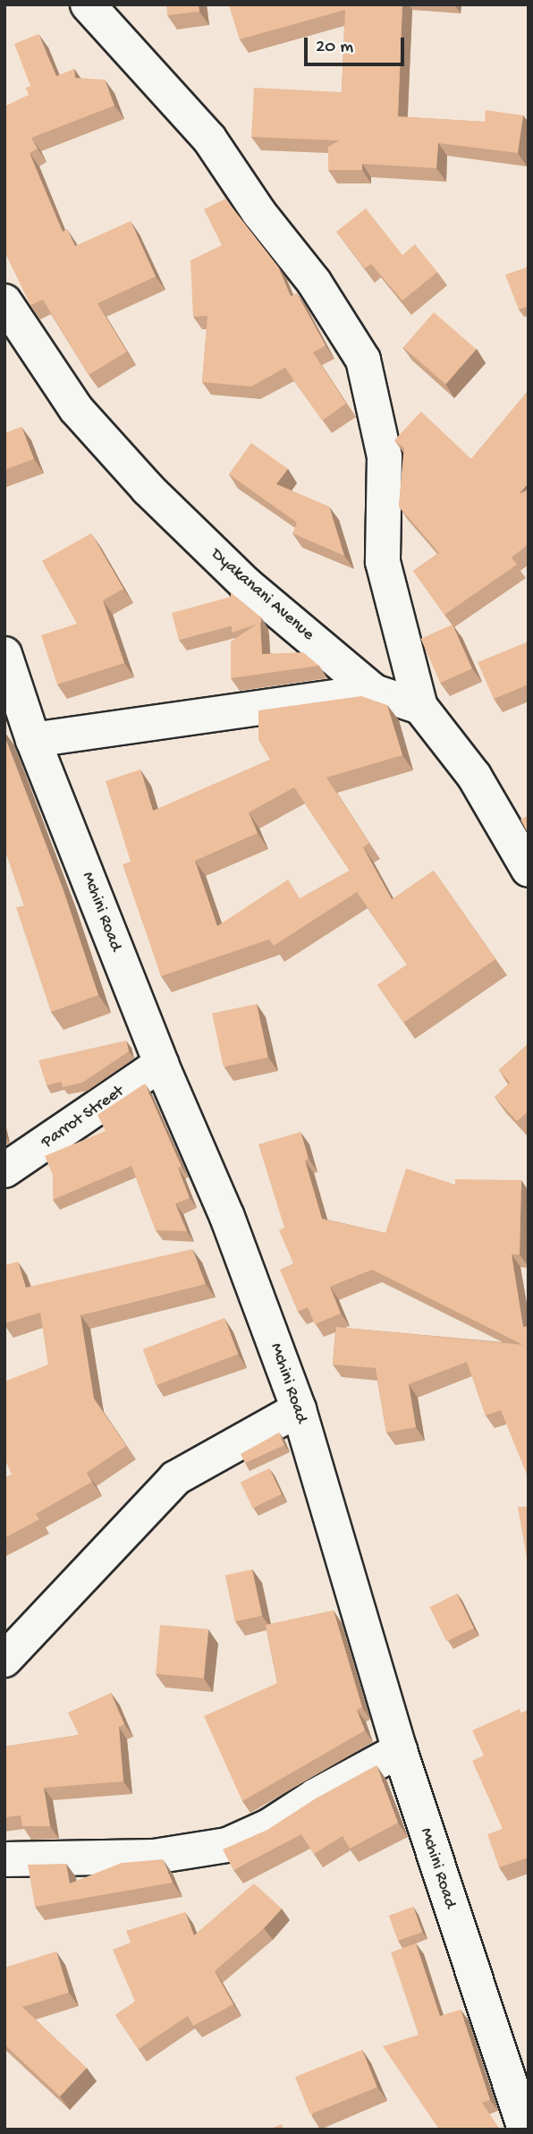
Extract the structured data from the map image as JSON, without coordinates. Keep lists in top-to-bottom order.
{
  "streets": {
    "street": ["Dyakanani Avenue", "Mchini Road", "Parrot Street"]
  },
  "crossings": [
    ["Mchini Road", "Parrot Street"]
  ],
  "scale_bar": "20 m"
}
